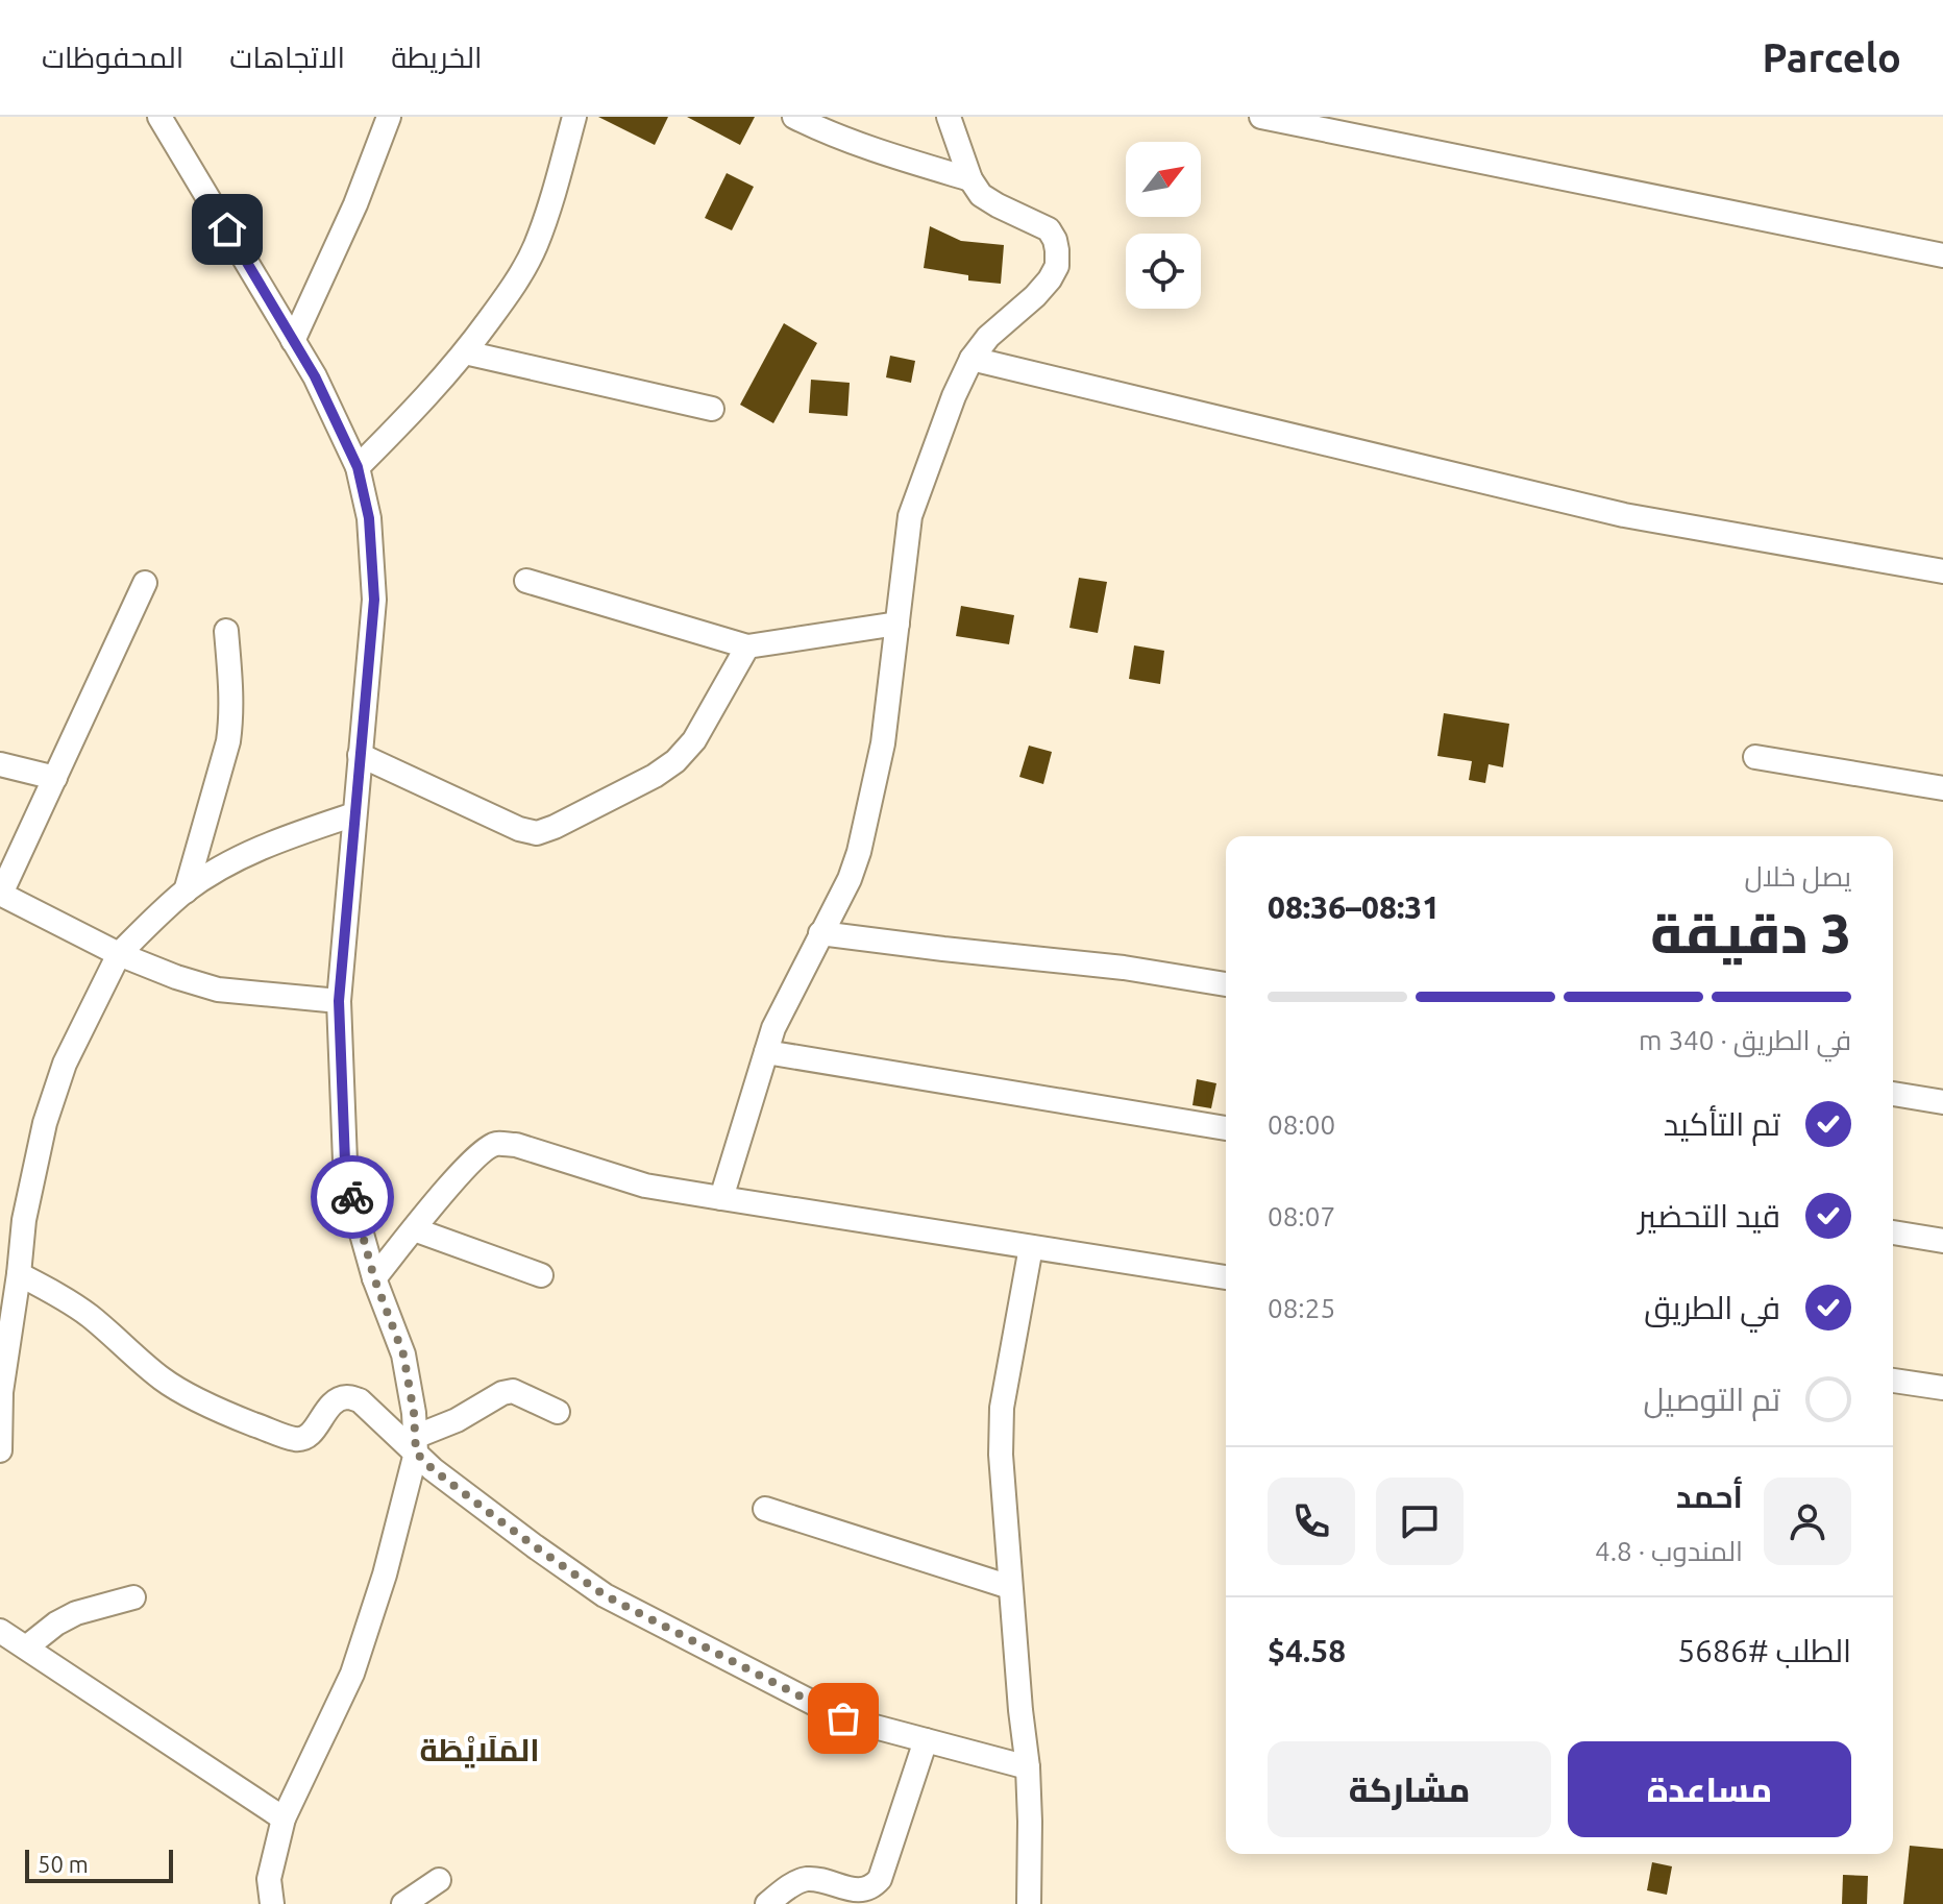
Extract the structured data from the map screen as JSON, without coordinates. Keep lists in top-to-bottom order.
{
  "districts": ["المَلَايْطَة"],
  "scale_bar": "50 m",
  "north": "top right",
  "page": {
    "header": "Parcelo",
    "nav": ["الخريطة", "الاتجاهات", "المحفوظات"],
    "heading": ["3 دقيقة", "يصل خلال", "08:31–08:36"],
    "panel": [
      "أحمد",
      "المندوب · 4.8",
      "الطلب #5686",
      "$4.58"
    ],
    "bar": "في الطريق · 340 m",
    "list": [
      ["تم التأكيد", "08:00"],
      ["قيد التحضير", "08:07"],
      ["في الطريق", "08:25"],
      "تم التوصيل"
    ],
    "buttons": ["مساعدة", "مشاركة"],
    "scale": "50 m"
  }
}
